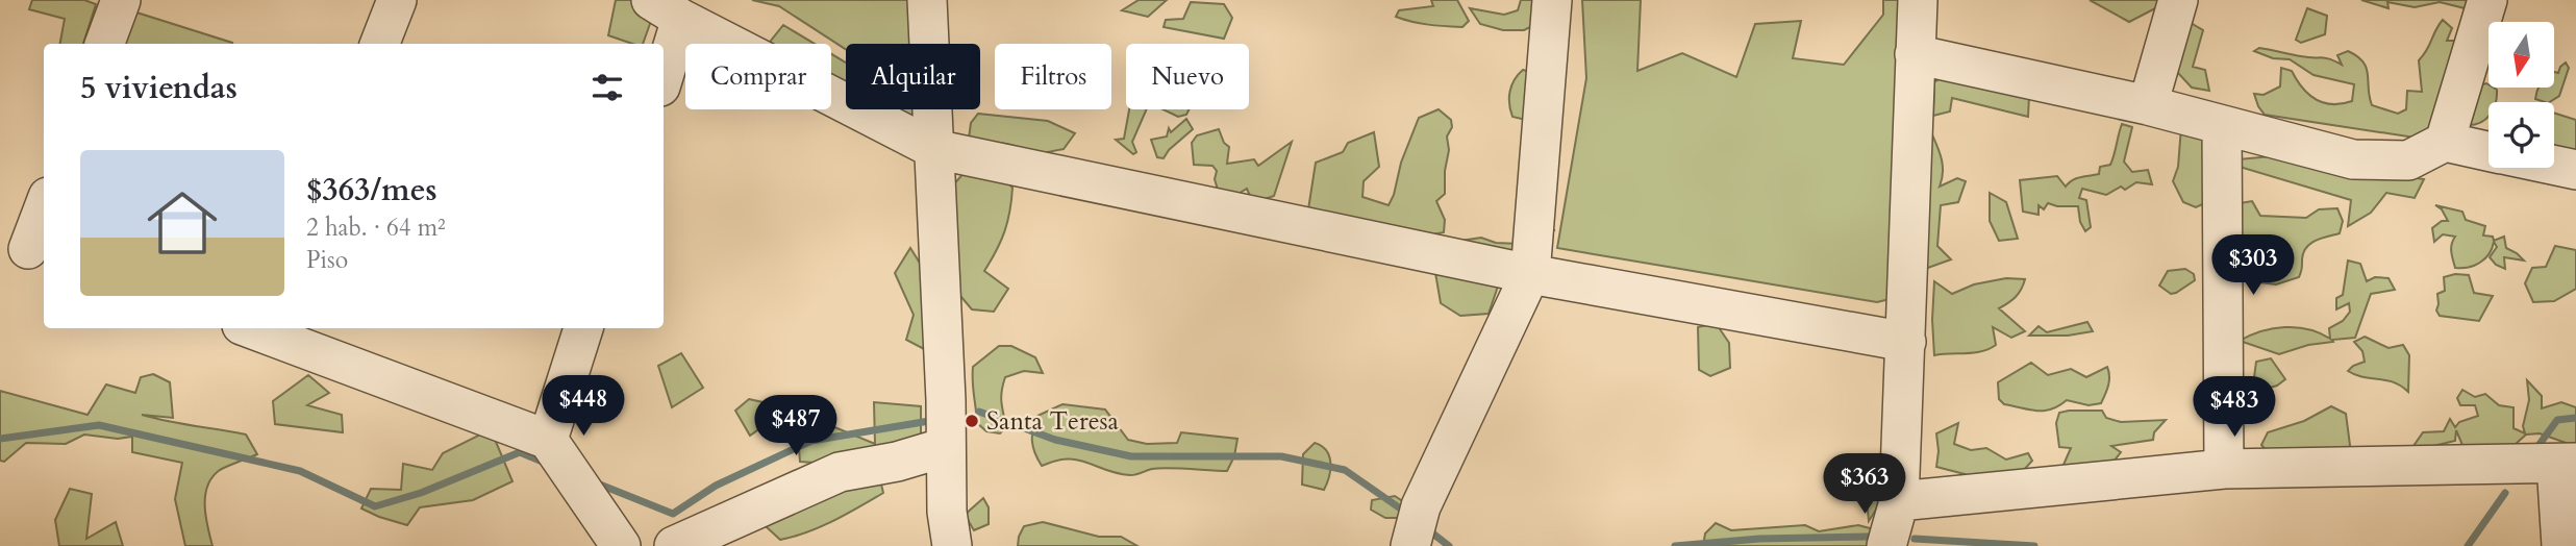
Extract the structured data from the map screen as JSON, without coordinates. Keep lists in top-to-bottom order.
{
  "places": ["Santa Teresa"],
  "north": "bottom",
  "page": {
    "chip": [
      "Comprar",
      "Alquilar",
      "Filtros",
      "Nuevo"
    ],
    "heading": "5 viviendas",
    "list": [
      {
        "name": "$363/mes",
        "note": "2 hab. · 64 m² · Piso"
      }
    ],
    "price": [
      "$303",
      "$448",
      "$483",
      "$487",
      "$363"
    ]
  }
}
